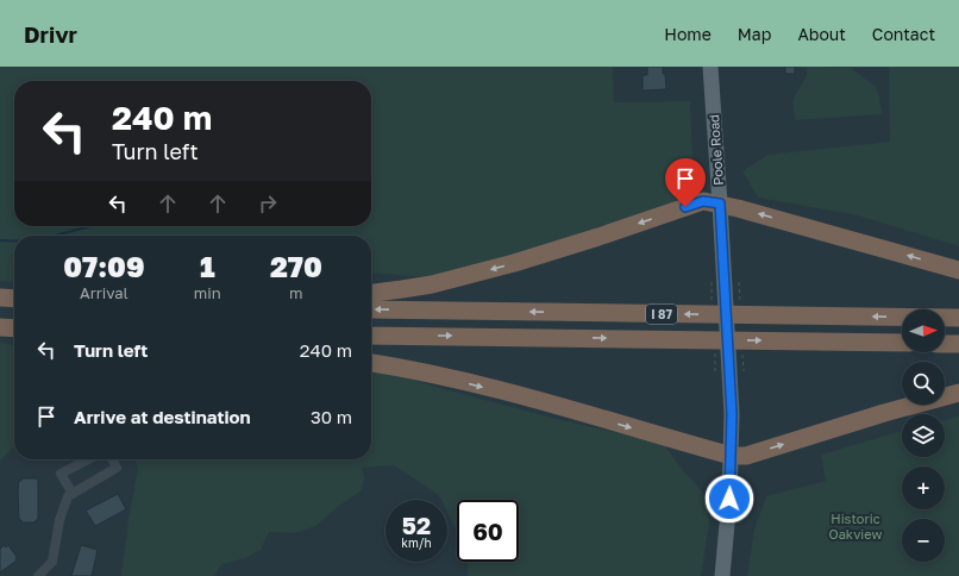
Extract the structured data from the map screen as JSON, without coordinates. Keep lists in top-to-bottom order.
{
  "streets": {
    "highway": ["I 87"],
    "main road": ["Poole Road"]
  },
  "parks": ["Historic Oakview"],
  "north": "right",
  "page": {
    "header": "Drivr",
    "nav": [
      "Home",
      "Map",
      "About",
      "Contact"
    ],
    "turn": ["240 m", "Turn left"],
    "eta": [
      "07:09",
      "Arrival",
      "1",
      "min",
      "270",
      "m"
    ],
    "map_buttons": ["+", "−"],
    "list": [
      {
        "name": "Turn left",
        "value": "240 m"
      },
      {
        "name": "Arrive at destination",
        "value": "30 m"
      }
    ],
    "speed": "52 km/h",
    "limit": "60"
  }
}
